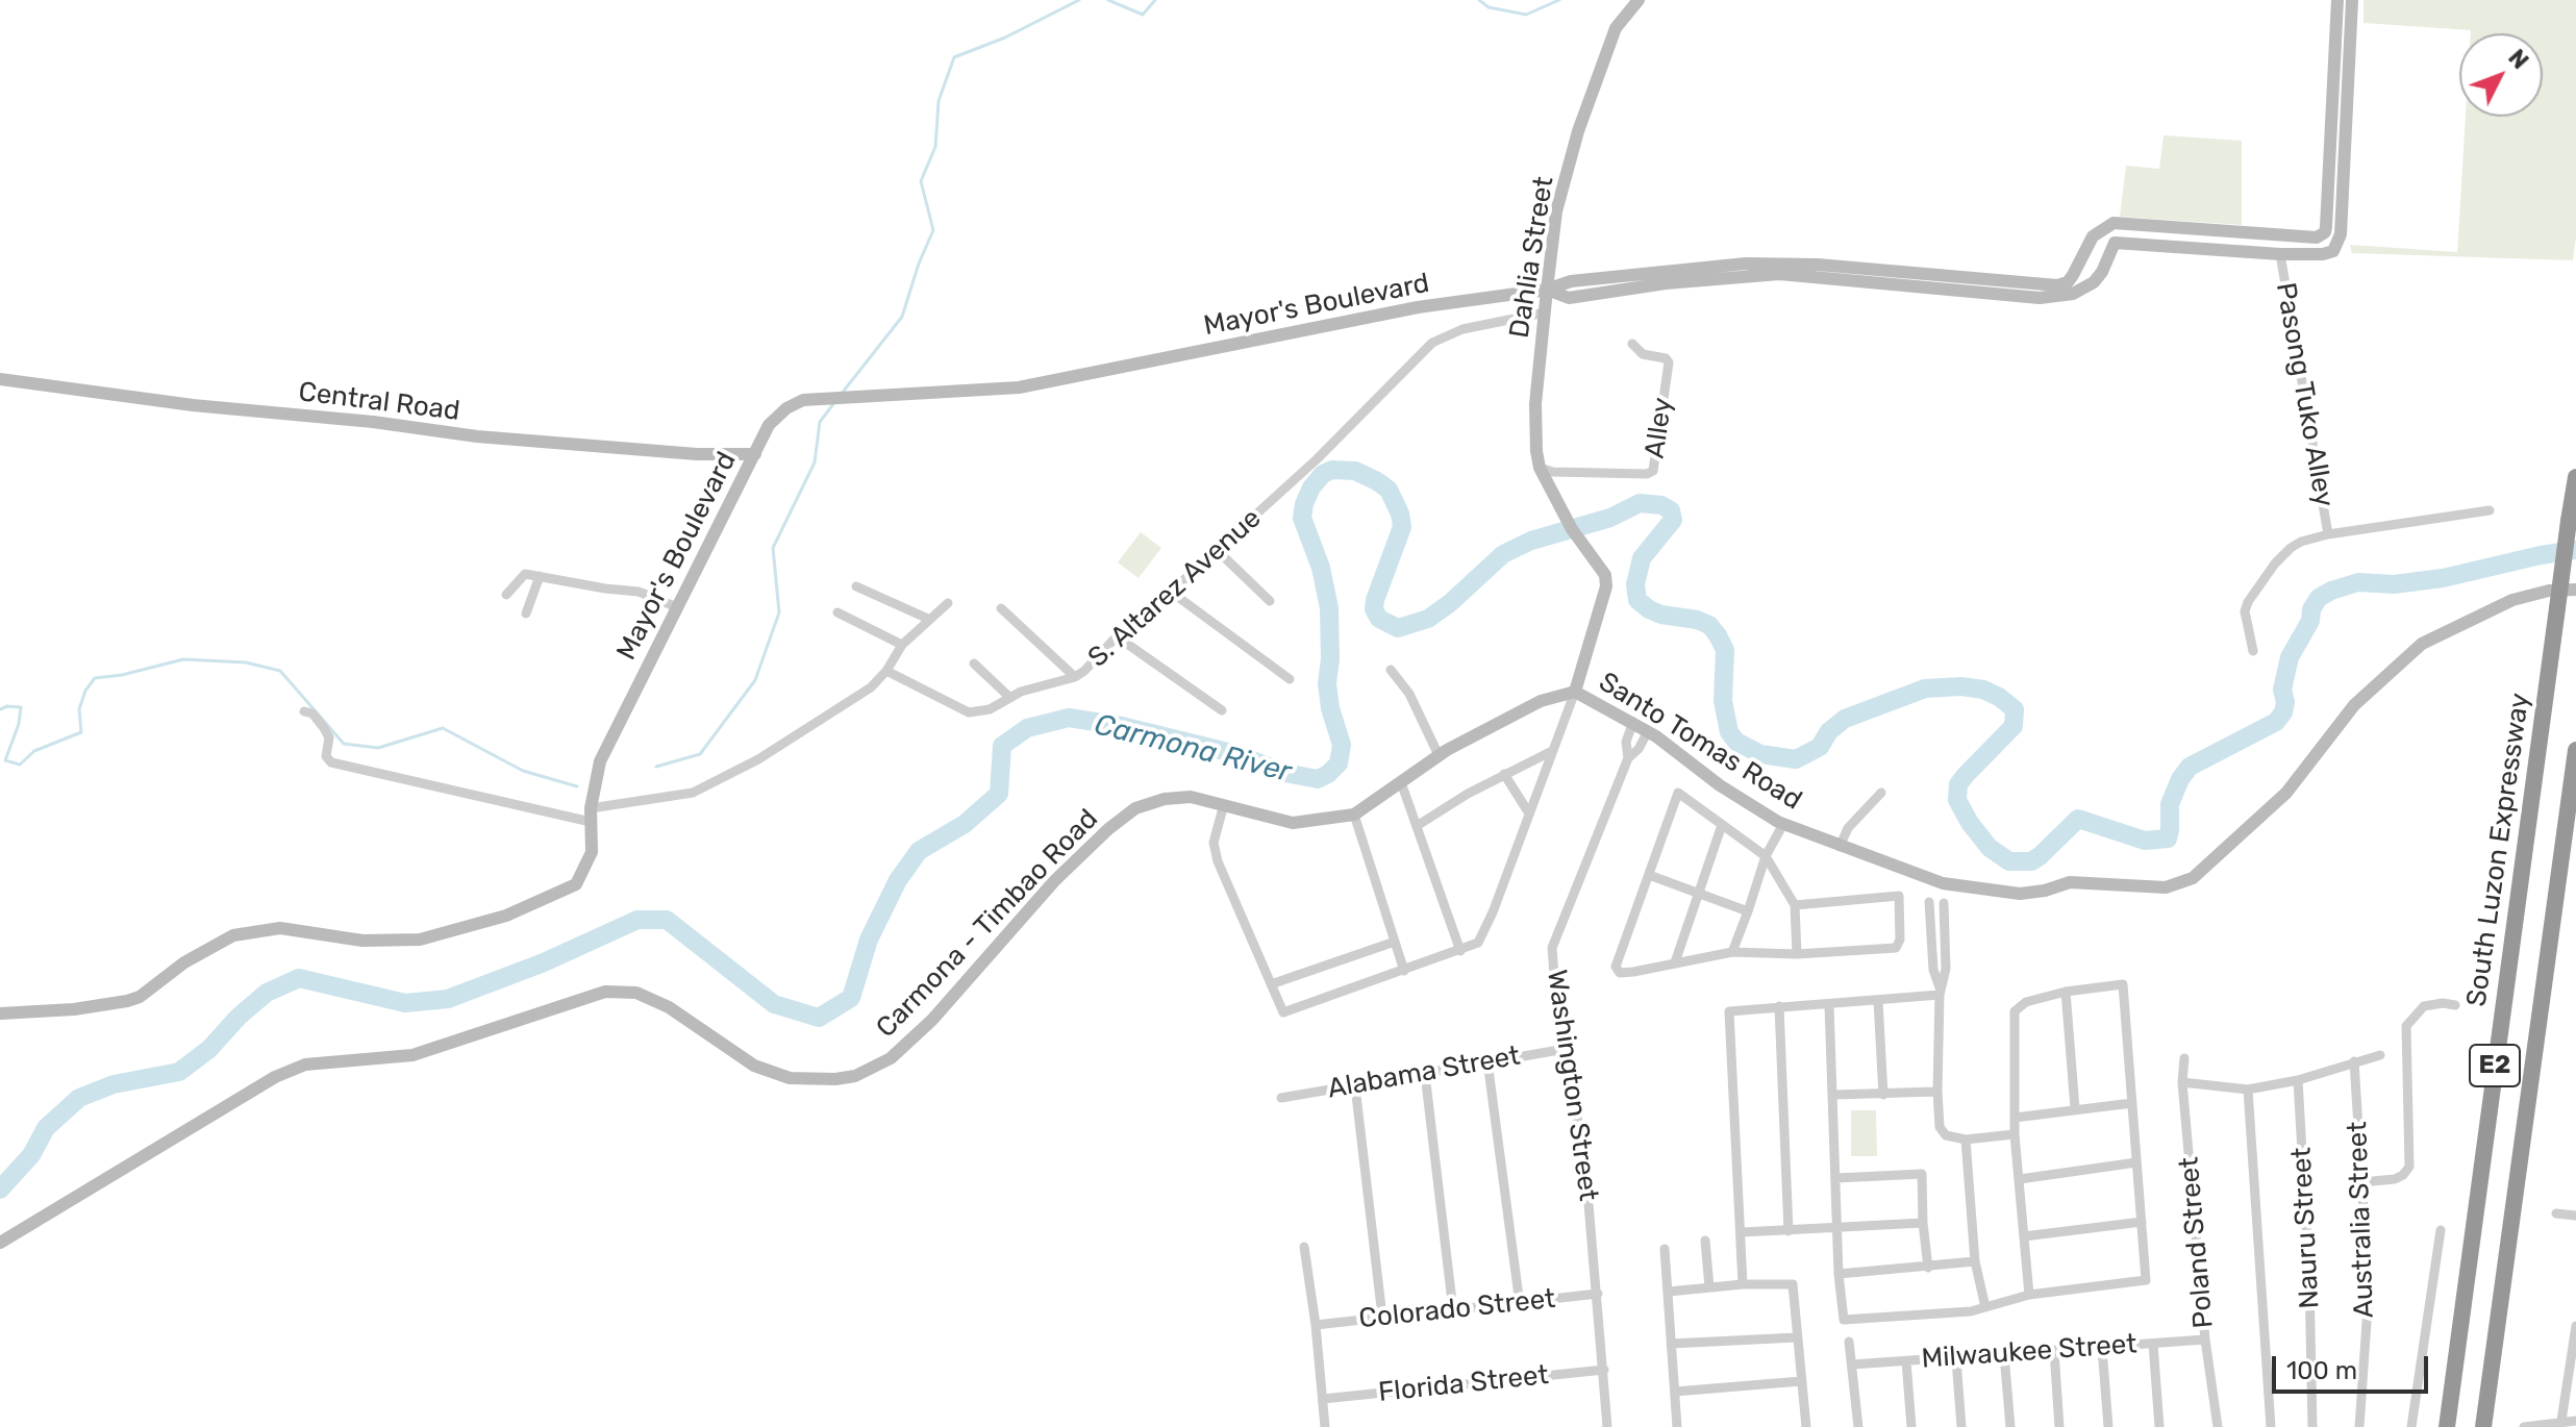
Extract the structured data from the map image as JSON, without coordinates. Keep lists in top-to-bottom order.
{
  "streets": {
    "highway": ["South Luzon Expressway", "E2"],
    "main road": [
      "Dahlia Street",
      "Mayor's Boulevard",
      "Central Road",
      "Santo Tomas Road",
      "Carmona - Timbao Road"
    ],
    "street": [
      "Pasong Tuko Alley",
      "Alley",
      "S. Altarez Avenue",
      "Alabama Street",
      "Washington Street",
      "Australia Street",
      "Nauru Street",
      "Poland Street",
      "Colorado Street",
      "Milwaukee Street",
      "Florida Street"
    ]
  },
  "crossings": [
    ["Dahlia Street", "Mayor's Boulevard"],
    ["Dahlia Street", "Alley"],
    ["Dahlia Street", "S. Altarez Avenue"],
    ["Dahlia Street", "Santo Tomas Road"],
    ["Dahlia Street", "Carmona - Timbao Road"],
    ["Mayor's Boulevard", "Pasong Tuko Alley"],
    ["Mayor's Boulevard", "Central Road"],
    ["Santo Tomas Road", "Carmona - Timbao Road"],
    ["Santo Tomas Road", "Washington Street"],
    ["Alabama Street", "Washington Street"],
    ["Washington Street", "Colorado Street"],
    ["Washington Street", "Florida Street"],
    ["Poland Street", "Milwaukee Street"]
  ],
  "water": ["Carmona River"],
  "scale_bar": "100 m",
  "north": "top right"
}
